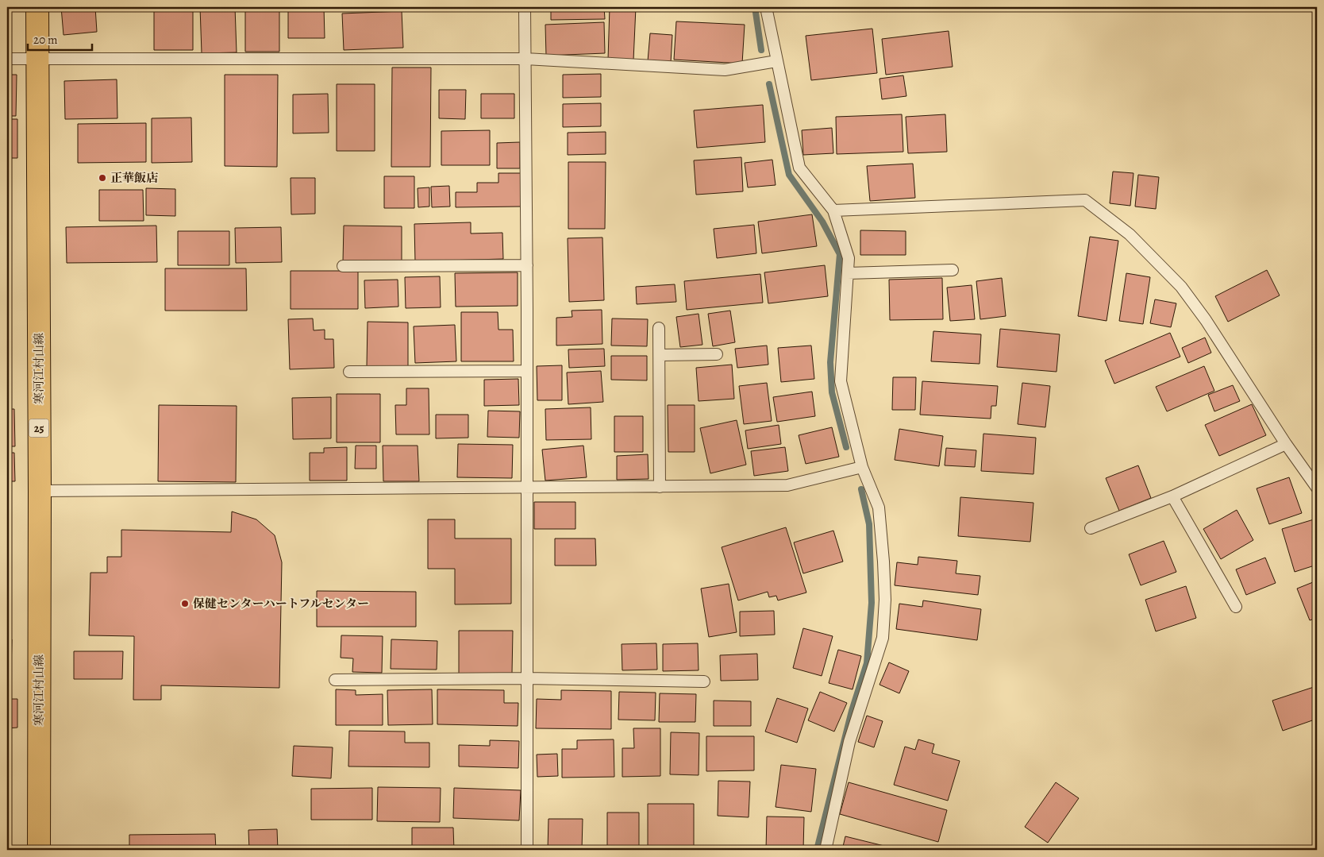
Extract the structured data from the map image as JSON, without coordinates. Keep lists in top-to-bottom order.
{
  "streets": {
    "main road": ["寒河江村山線", "25"]
  },
  "places": ["正華飯店", "保健センターハートフルセンター"],
  "scale_bar": "20 m"
}
